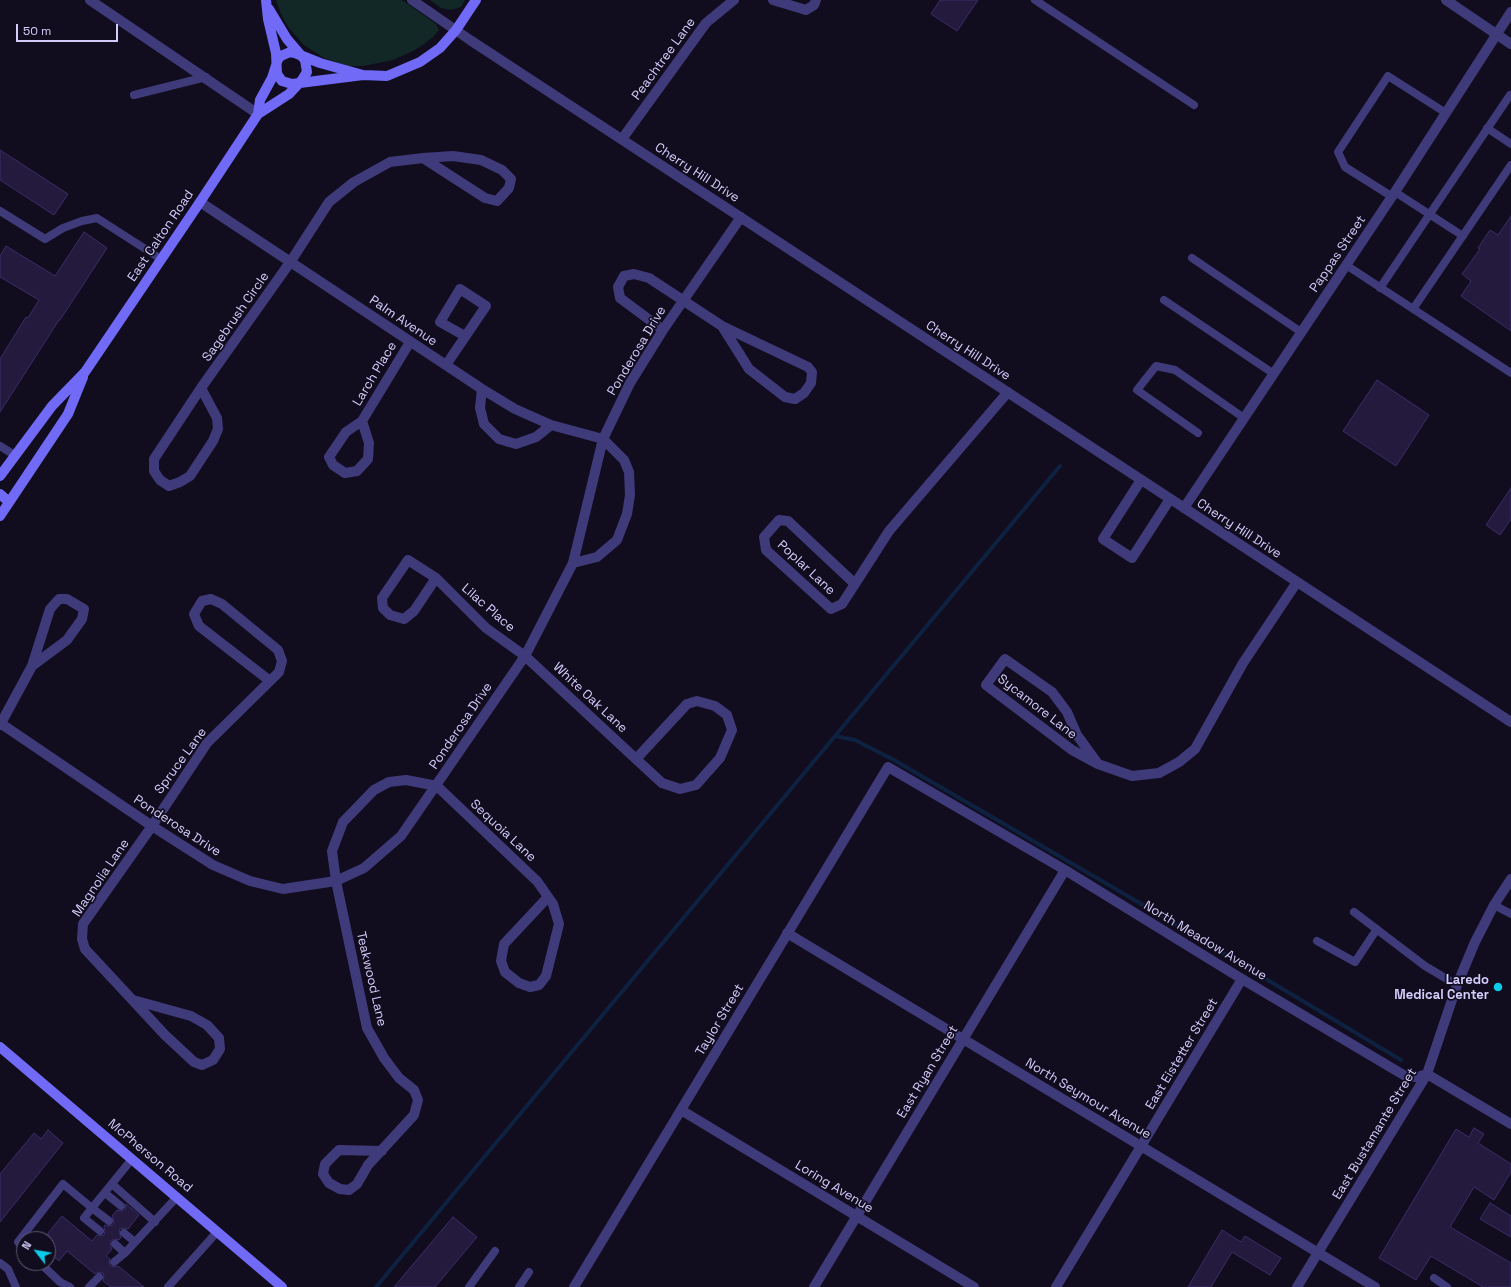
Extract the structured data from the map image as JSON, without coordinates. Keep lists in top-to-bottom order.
{
  "streets": {
    "main road": ["East Calton Road", "McPherson Road"],
    "street": [
      "Peachtree Lane",
      "Cherry Hill Drive",
      "Pappas Street",
      "Sagebrush Circle",
      "Palm Avenue",
      "Ponderosa Drive",
      "Larch Place",
      "Poplar Lane",
      "Lilac Place",
      "White Oak Lane",
      "Sycamore Lane",
      "Spruce Lane",
      "Sequoia Lane",
      "Magnolia Lane",
      "North Meadow Avenue",
      "Teakwood Lane",
      "Taylor Street",
      "East Eistetter Street",
      "East Ryan Street",
      "North Seymour Avenue",
      "East Bustamante Street",
      "Loring Avenue"
    ]
  },
  "crossings": [
    ["Peachtree Lane", "Cherry Hill Drive"],
    ["Cherry Hill Drive", "Pappas Street"],
    ["Cherry Hill Drive", "Ponderosa Drive"],
    ["Cherry Hill Drive", "Poplar Lane"],
    ["Cherry Hill Drive", "Sycamore Lane"],
    ["East Calton Road", "Palm Avenue"],
    ["Sagebrush Circle", "Palm Avenue"],
    ["Palm Avenue", "Ponderosa Drive"],
    ["Palm Avenue", "Larch Place"],
    ["Ponderosa Drive", "Lilac Place"],
    ["Ponderosa Drive", "White Oak Lane"],
    ["Ponderosa Drive", "Spruce Lane"],
    ["Ponderosa Drive", "Sequoia Lane"],
    ["Ponderosa Drive", "Magnolia Lane"],
    ["Ponderosa Drive", "Teakwood Lane"],
    ["Lilac Place", "White Oak Lane"],
    ["Spruce Lane", "Magnolia Lane"],
    ["Sequoia Lane", "Teakwood Lane"],
    ["North Meadow Avenue", "Taylor Street"],
    ["North Meadow Avenue", "East Eistetter Street"],
    ["North Meadow Avenue", "East Ryan Street"],
    ["North Meadow Avenue", "East Bustamante Street"],
    ["Taylor Street", "North Seymour Avenue"],
    ["Taylor Street", "Loring Avenue"],
    ["East Eistetter Street", "North Seymour Avenue"],
    ["East Ryan Street", "North Seymour Avenue"],
    ["East Ryan Street", "Loring Avenue"],
    ["North Seymour Avenue", "East Bustamante Street"]
  ],
  "places": ["Laredo Medical Center"],
  "scale_bar": "50 m",
  "north": "top left"
}
